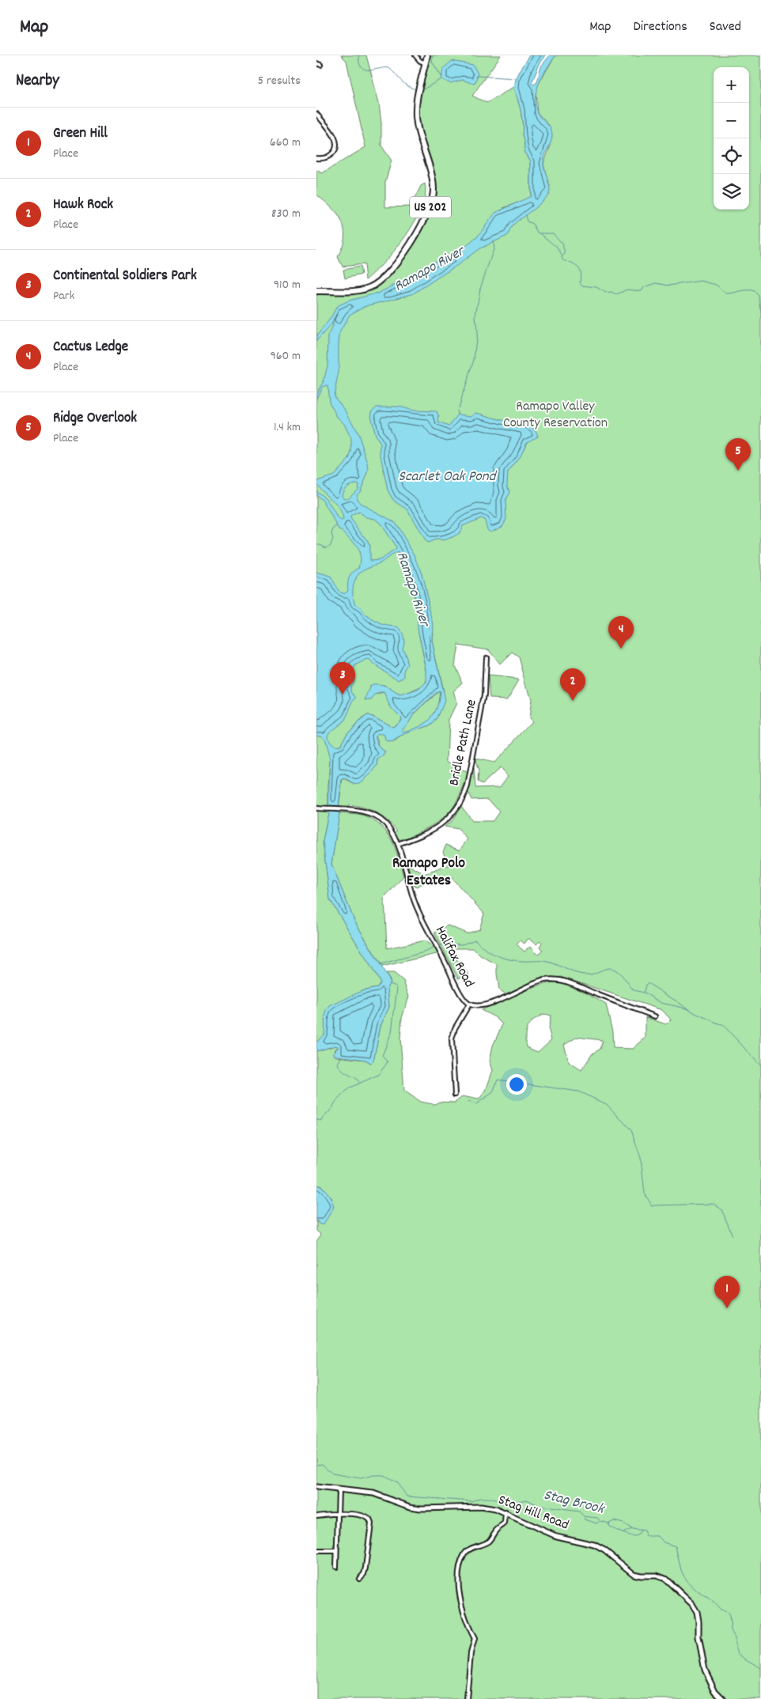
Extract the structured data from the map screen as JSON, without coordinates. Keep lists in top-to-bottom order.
{
  "streets": {
    "main road": ["US 202"],
    "street": ["Bridle Path Lane", "Halifax Road", "Stag Hill Road"]
  },
  "crossings": [
    ["Bridle Path Lane", "Halifax Road"]
  ],
  "districts": ["Ramapo Polo Estates"],
  "water": ["Ramapo River", "Scarlet Oak Pond", "Stag Brook"],
  "parks": ["Ramapo Valley County Reservation"],
  "page": {
    "header": "Map",
    "nav": ["Map", "Directions", "Saved"],
    "heading": ["Nearby", "5 results"],
    "map_buttons": ["+", "−"],
    "list": [
      {
        "mark": "1",
        "name": "Green Hill",
        "note": "Place",
        "value": "660 m"
      },
      {
        "mark": "2",
        "name": "Hawk Rock",
        "note": "Place",
        "value": "830 m"
      },
      {
        "mark": "3",
        "name": "Continental Soldiers Park",
        "note": "Park",
        "value": "910 m"
      },
      {
        "mark": "4",
        "name": "Cactus Ledge",
        "note": "Place",
        "value": "960 m"
      },
      {
        "mark": "5",
        "name": "Ridge Overlook",
        "note": "Place",
        "value": "1.4 km"
      }
    ],
    "pins": [
      "5",
      "4",
      "3",
      "2",
      "1"
    ]
  }
}
